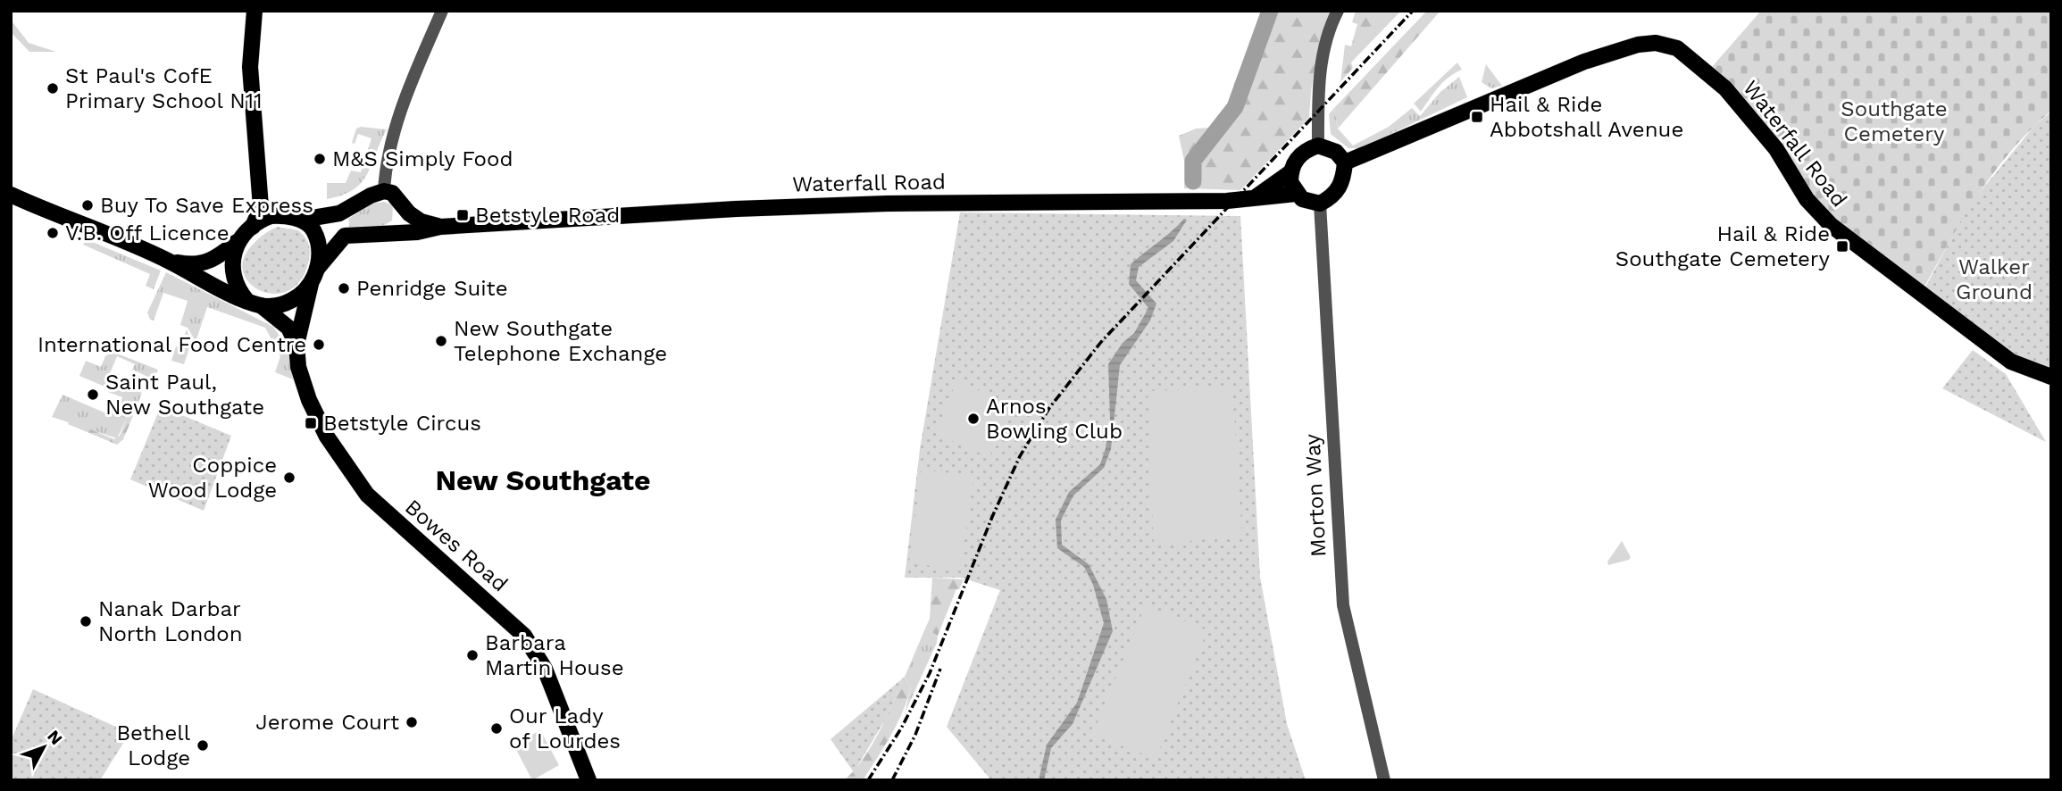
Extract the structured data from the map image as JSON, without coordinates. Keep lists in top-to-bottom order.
{
  "streets": {
    "main road": ["Waterfall Road", "Bowes Road"],
    "street": ["Morton Way"]
  },
  "crossings": [
    ["Waterfall Road", "Morton Way"],
    ["Waterfall Road", "Bowes Road"]
  ],
  "districts": ["New Southgate"],
  "parks": ["Southgate Cemetery", "Walker Ground"],
  "places": {
    "other": [
      "St Paul's CofE Primary School N11",
      "M&S Simply Food",
      "Buy To Save Express",
      "V.B. Off Licence",
      "Penridge Suite",
      "New Southgate Telephone Exchange",
      "International Food Centre",
      "Saint Paul, New Southgate",
      "Arnos Bowling Club",
      "Coppice Wood Lodge",
      "Nanak Darbar North London",
      "Barbara Martin House",
      "Jerome Court",
      "Our Lady of Lourdes",
      "Bethell Lodge"
    ],
    "transit": [
      "Hail & Ride Abbotshall Avenue",
      "Betstyle Road",
      "Hail & Ride Southgate Cemetery",
      "Betstyle Circus"
    ]
  },
  "north": "top right"
}
